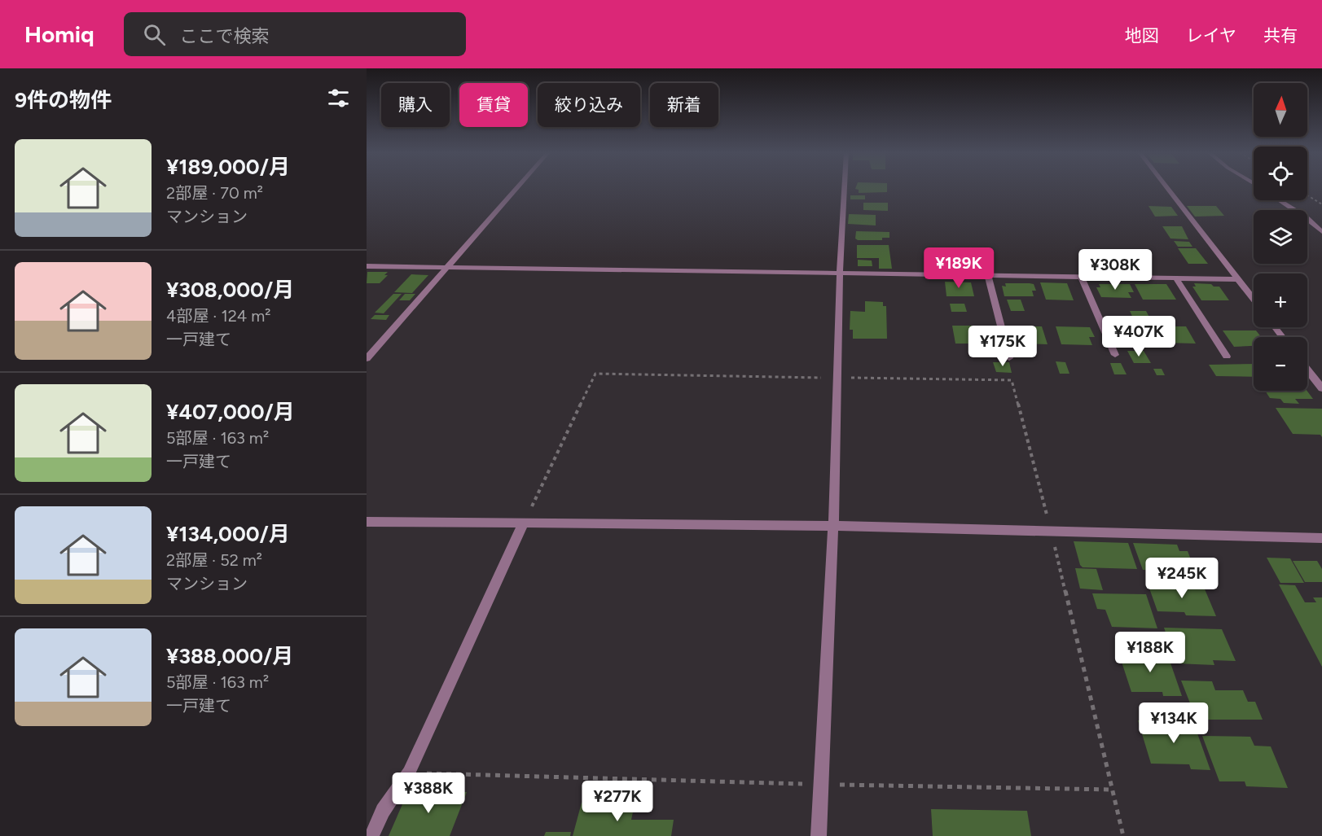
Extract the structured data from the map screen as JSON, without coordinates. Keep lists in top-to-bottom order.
{
  "north": "top",
  "page": {
    "header": "Homiq",
    "search": "ここで検索",
    "nav": ["地図", "レイヤ", "共有"],
    "heading": "9件の物件",
    "map_buttons": ["+", "−"],
    "chip": [
      "購入",
      "賃貸",
      "絞り込み",
      "新着"
    ],
    "list": [
      {
        "name": "¥189,000/月",
        "note": "2部屋 · 70 m² · マンション"
      },
      {
        "name": "¥308,000/月",
        "note": "4部屋 · 124 m² · 一戸建て"
      },
      {
        "name": "¥407,000/月",
        "note": "5部屋 · 163 m² · 一戸建て"
      },
      {
        "name": "¥134,000/月",
        "note": "2部屋 · 52 m² · マンション"
      },
      {
        "name": "¥388,000/月",
        "note": "5部屋 · 163 m² · 一戸建て"
      }
    ],
    "price": [
      "¥189K",
      "¥308K",
      "¥407K",
      "¥175K",
      "¥245K",
      "¥188K",
      "¥134K",
      "¥388K",
      "¥277K"
    ]
  }
}
